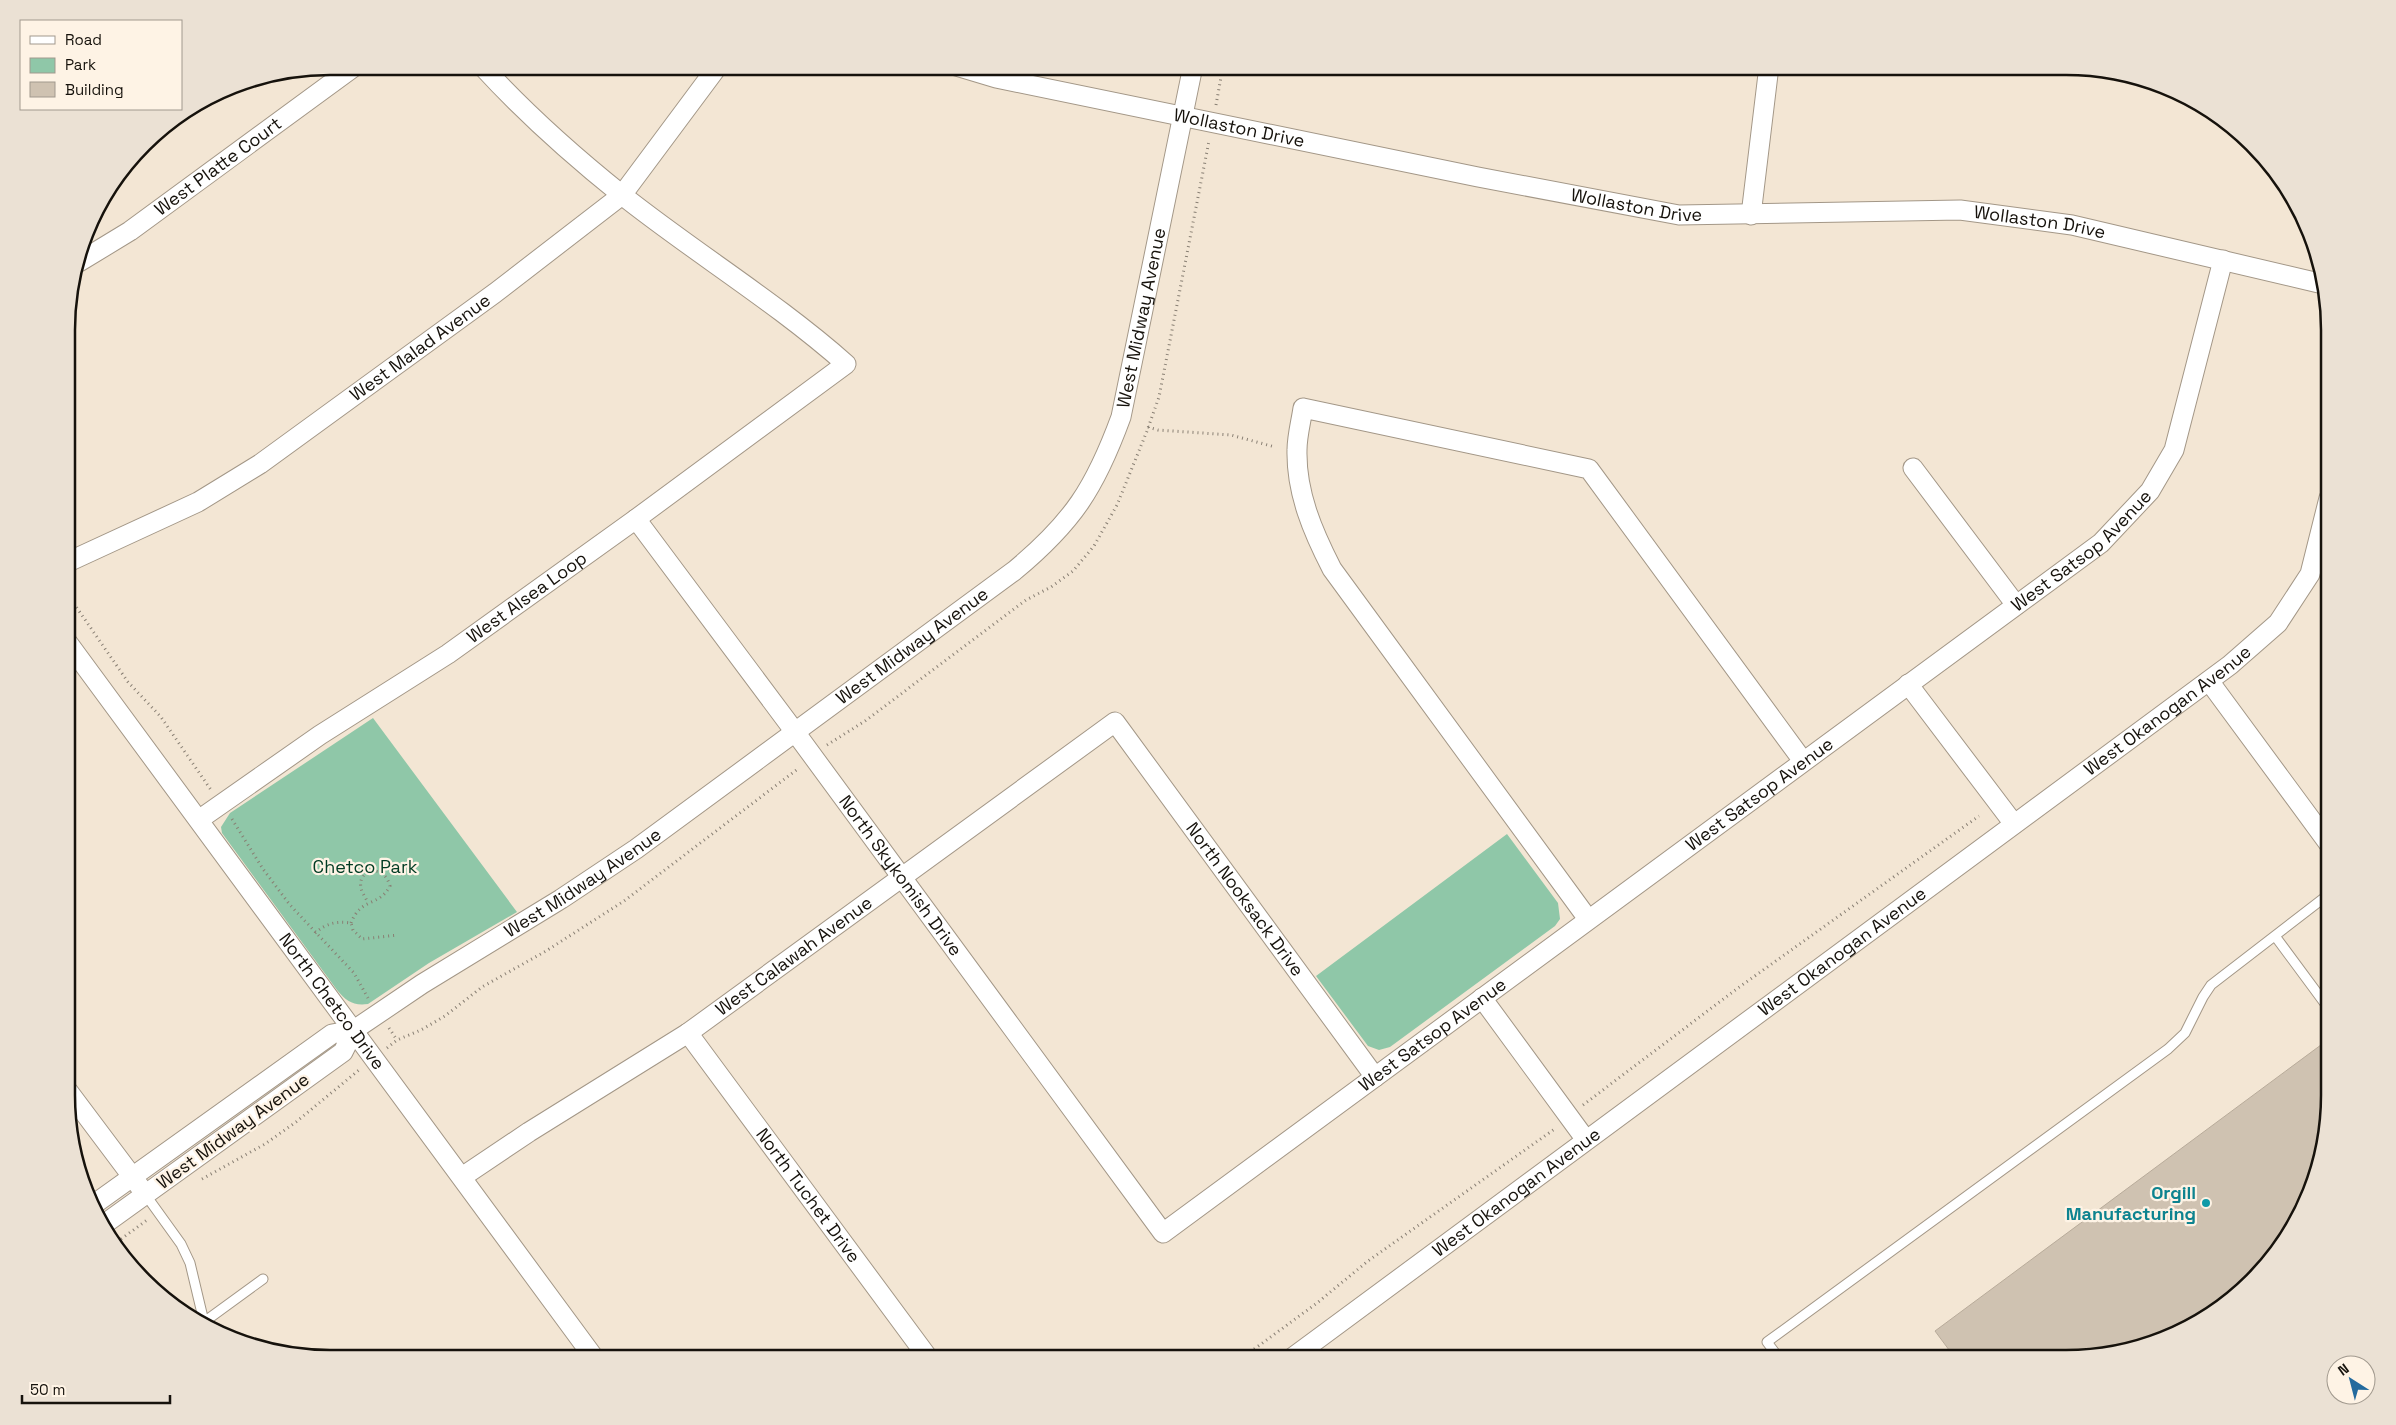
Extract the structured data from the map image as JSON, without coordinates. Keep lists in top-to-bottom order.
{
  "streets": {
    "street": [
      "Wollaston Drive",
      "West Platte Court",
      "West Midway Avenue",
      "West Malad Avenue",
      "West Satsop Avenue",
      "West Alsea Loop",
      "West Okanogan Avenue",
      "North Skykomish Drive",
      "North Nooksack Drive",
      "West Calawah Avenue",
      "North Chetco Drive",
      "North Tuchet Drive"
    ]
  },
  "crossings": [
    ["Wollaston Drive", "West Midway Avenue"],
    ["Wollaston Drive", "West Satsop Avenue"],
    ["West Midway Avenue", "North Skykomish Drive"],
    ["West Midway Avenue", "North Chetco Drive"],
    ["West Malad Avenue", "West Alsea Loop"],
    ["West Satsop Avenue", "North Skykomish Drive"],
    ["West Satsop Avenue", "North Nooksack Drive"],
    ["West Alsea Loop", "North Skykomish Drive"],
    ["West Alsea Loop", "North Chetco Drive"],
    ["North Skykomish Drive", "West Calawah Avenue"],
    ["North Nooksack Drive", "West Calawah Avenue"],
    ["West Calawah Avenue", "North Chetco Drive"],
    ["West Calawah Avenue", "North Tuchet Drive"]
  ],
  "parks": ["Chetco Park"],
  "places": ["Orgill Manufacturing"],
  "legend": ["Road", "Park", "Building"],
  "scale_bar": "50 m",
  "north": "top left"
}
